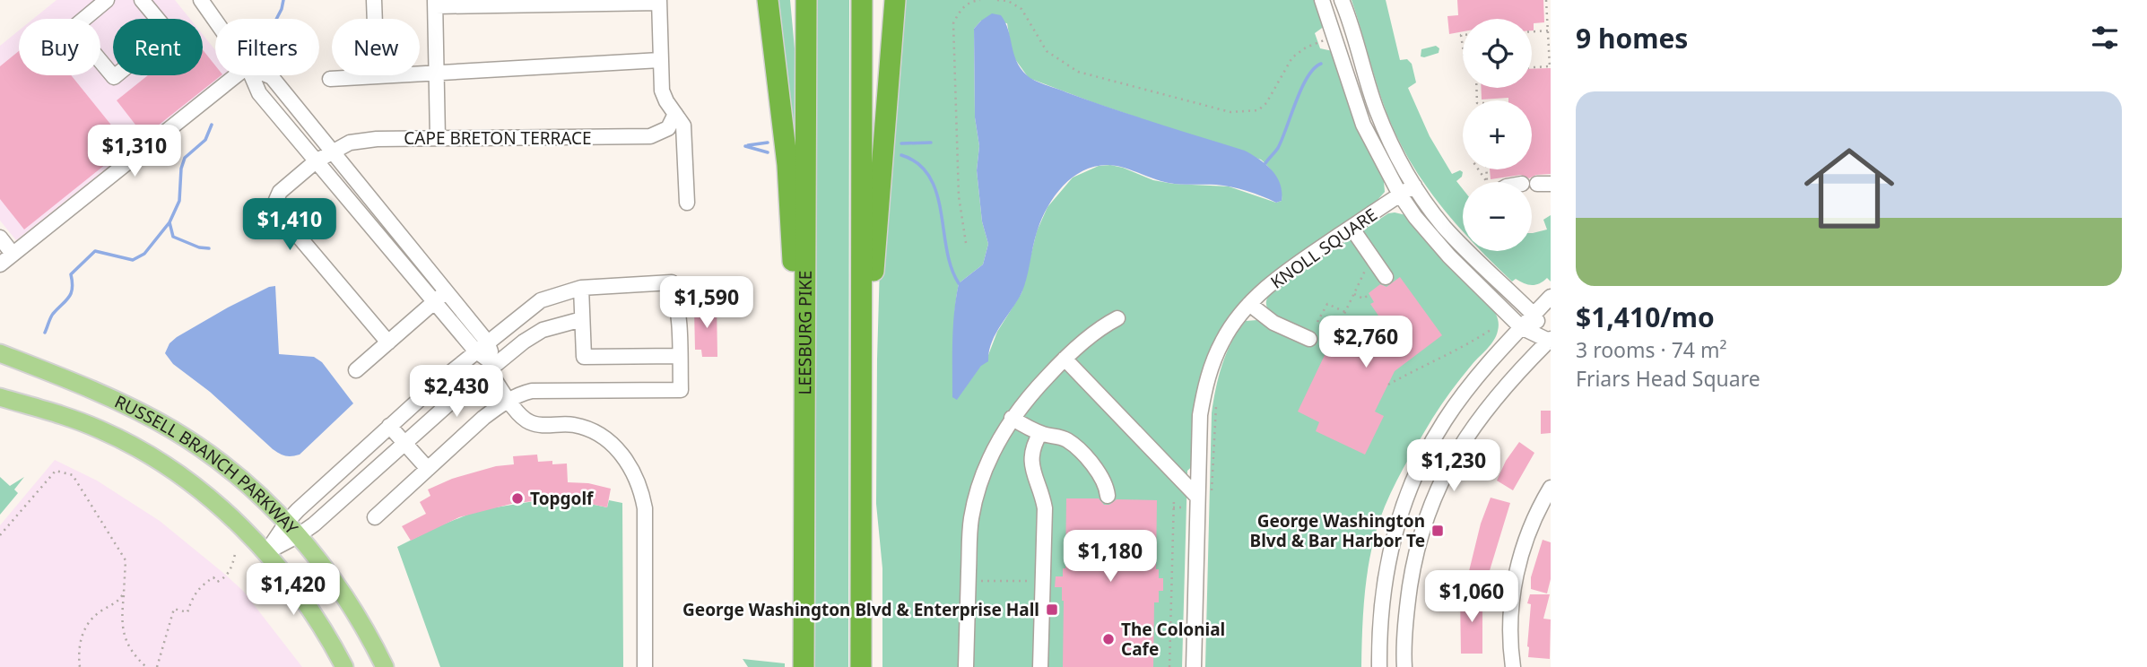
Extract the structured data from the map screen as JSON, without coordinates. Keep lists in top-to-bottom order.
{
  "streets": {
    "highway": ["LEESBURG PIKE"],
    "main road": ["RUSSELL BRANCH PARKWAY"],
    "street": ["CAPE BRETON TERRACE", "KNOLL SQUARE"]
  },
  "places": {
    "other": ["Topgolf", "The Colonial Cafe"],
    "transit": ["George Washington Blvd & Bar Harbor Te", "George Washington Blvd & Enterprise Hall"]
  },
  "page": {
    "heading": "9 homes",
    "map_buttons": ["+", "−"],
    "chip": [
      "Buy",
      "Rent",
      "Filters",
      "New"
    ],
    "list": [
      {
        "name": "$1,410/mo",
        "note": "3 rooms · 74 m² · Friars Head Square"
      }
    ],
    "price": [
      "$1,310",
      "$1,410",
      "$1,590",
      "$2,760",
      "$2,430",
      "$1,230",
      "$1,180",
      "$1,420",
      "$1,060"
    ]
  }
}
